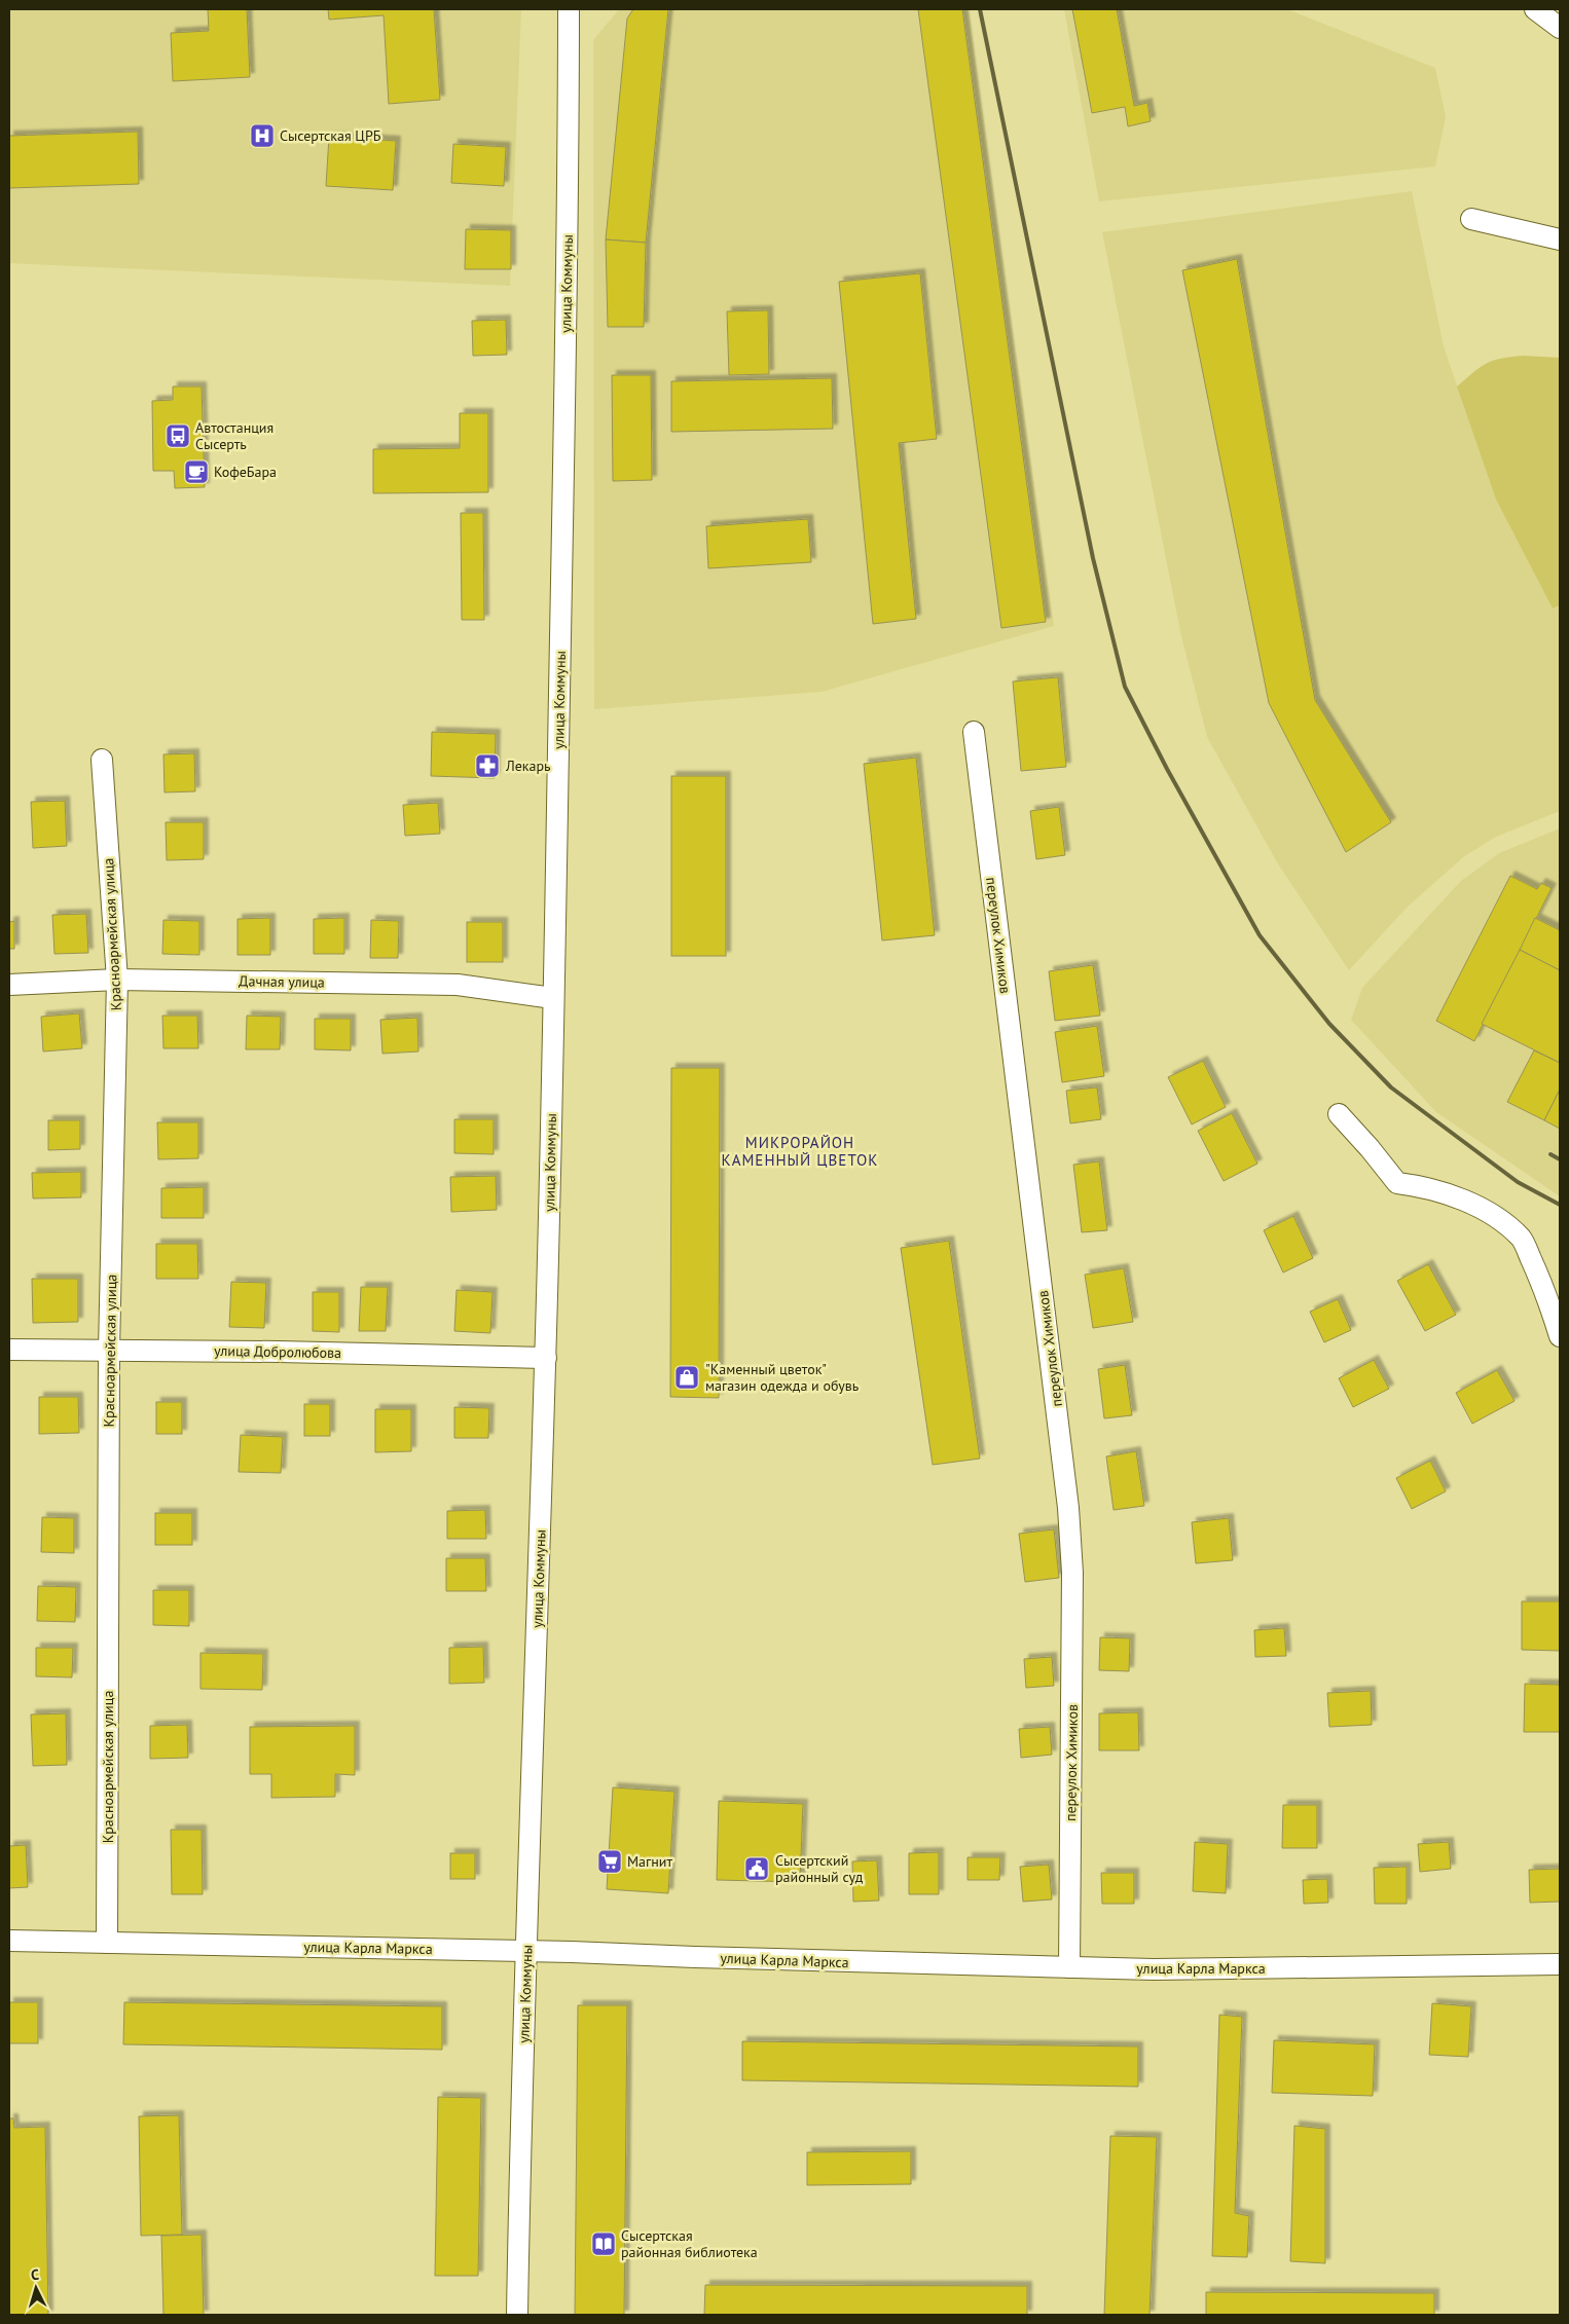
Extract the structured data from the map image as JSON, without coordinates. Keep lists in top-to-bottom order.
{
  "streets": {
    "street": [
      "улица Коммуны",
      "Красноармейская улица",
      "переулок Химиков",
      "Дачная улица",
      "улица Добролюбова",
      "улица Карла Маркса"
    ]
  },
  "crossings": [
    ["улица Коммуны", "Дачная улица"],
    ["улица Коммуны", "улица Добролюбова"],
    ["улица Коммуны", "улица Карла Маркса"],
    ["Красноармейская улица", "Дачная улица"],
    ["Красноармейская улица", "улица Добролюбова"],
    ["Красноармейская улица", "улица Карла Маркса"],
    ["переулок Химиков", "улица Карла Маркса"]
  ],
  "districts": ["МИКРОРАЙОН КАМЕННЫЙ ЦВЕТОК"],
  "places": {
    "hospital": ["Сысертская ЦРБ"],
    "bus stop": ["Автостанция Сысерть"],
    "cafe": ["КофеБара"],
    "pharmacy": ["Лекарь"],
    "shop": ["\"Каменный цветок\" магазин одежда и обувь"],
    "supermarket": ["Магнит"],
    "public building": ["Сысертский районный суд"],
    "library": ["Сысертская районная библиотека"]
  },
  "north": "top"
}
